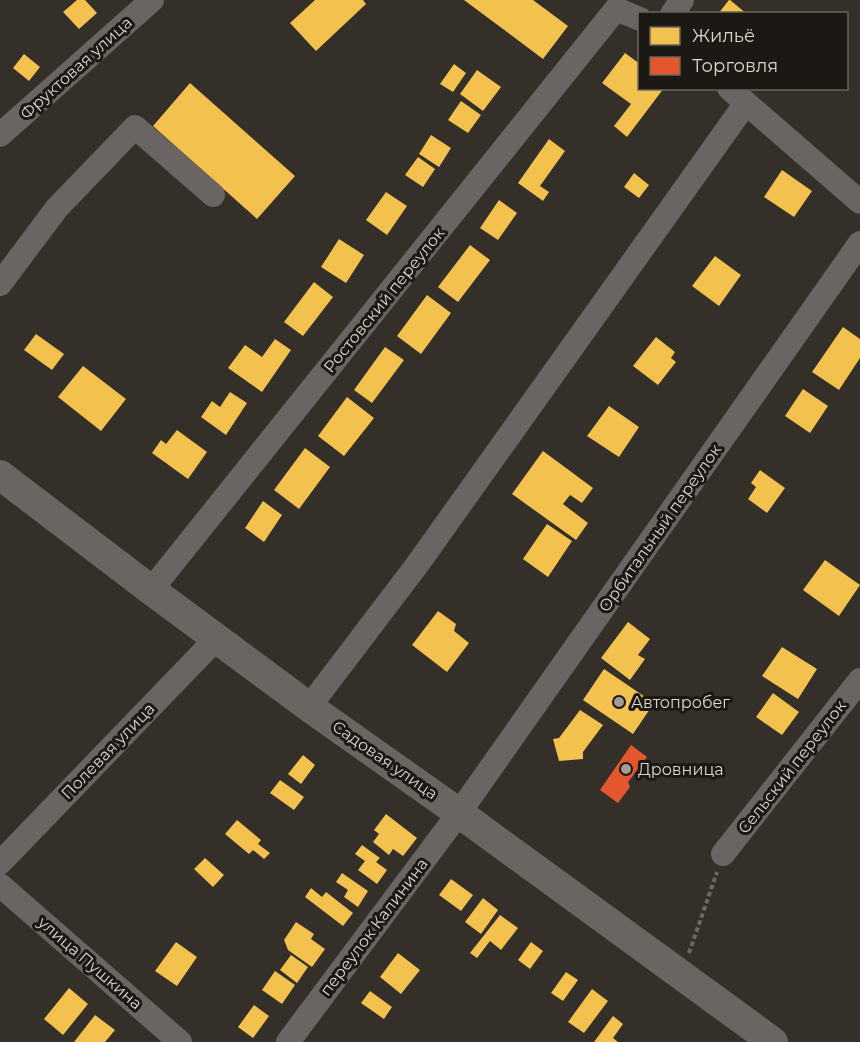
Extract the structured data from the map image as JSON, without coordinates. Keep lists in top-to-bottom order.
{
  "streets": {
    "main road": ["Садовая улица"],
    "street": [
      "Фруктовая улица",
      "Ростовский переулок",
      "Орбитальный переулок",
      "Полевая улица",
      "Сельский переулок",
      "переулок Калинина",
      "улица Пушкина"
    ]
  },
  "crossings": [
    ["Ростовский переулок", "Садовая улица"],
    ["Орбитальный переулок", "Садовая улица"],
    ["Орбитальный переулок", "переулок Калинина"],
    ["Полевая улица", "Садовая улица"],
    ["Садовая улица", "переулок Калинина"]
  ],
  "places": ["Автопробег", "Дровница"],
  "legend": ["Жильё", "Торговля"]
}
